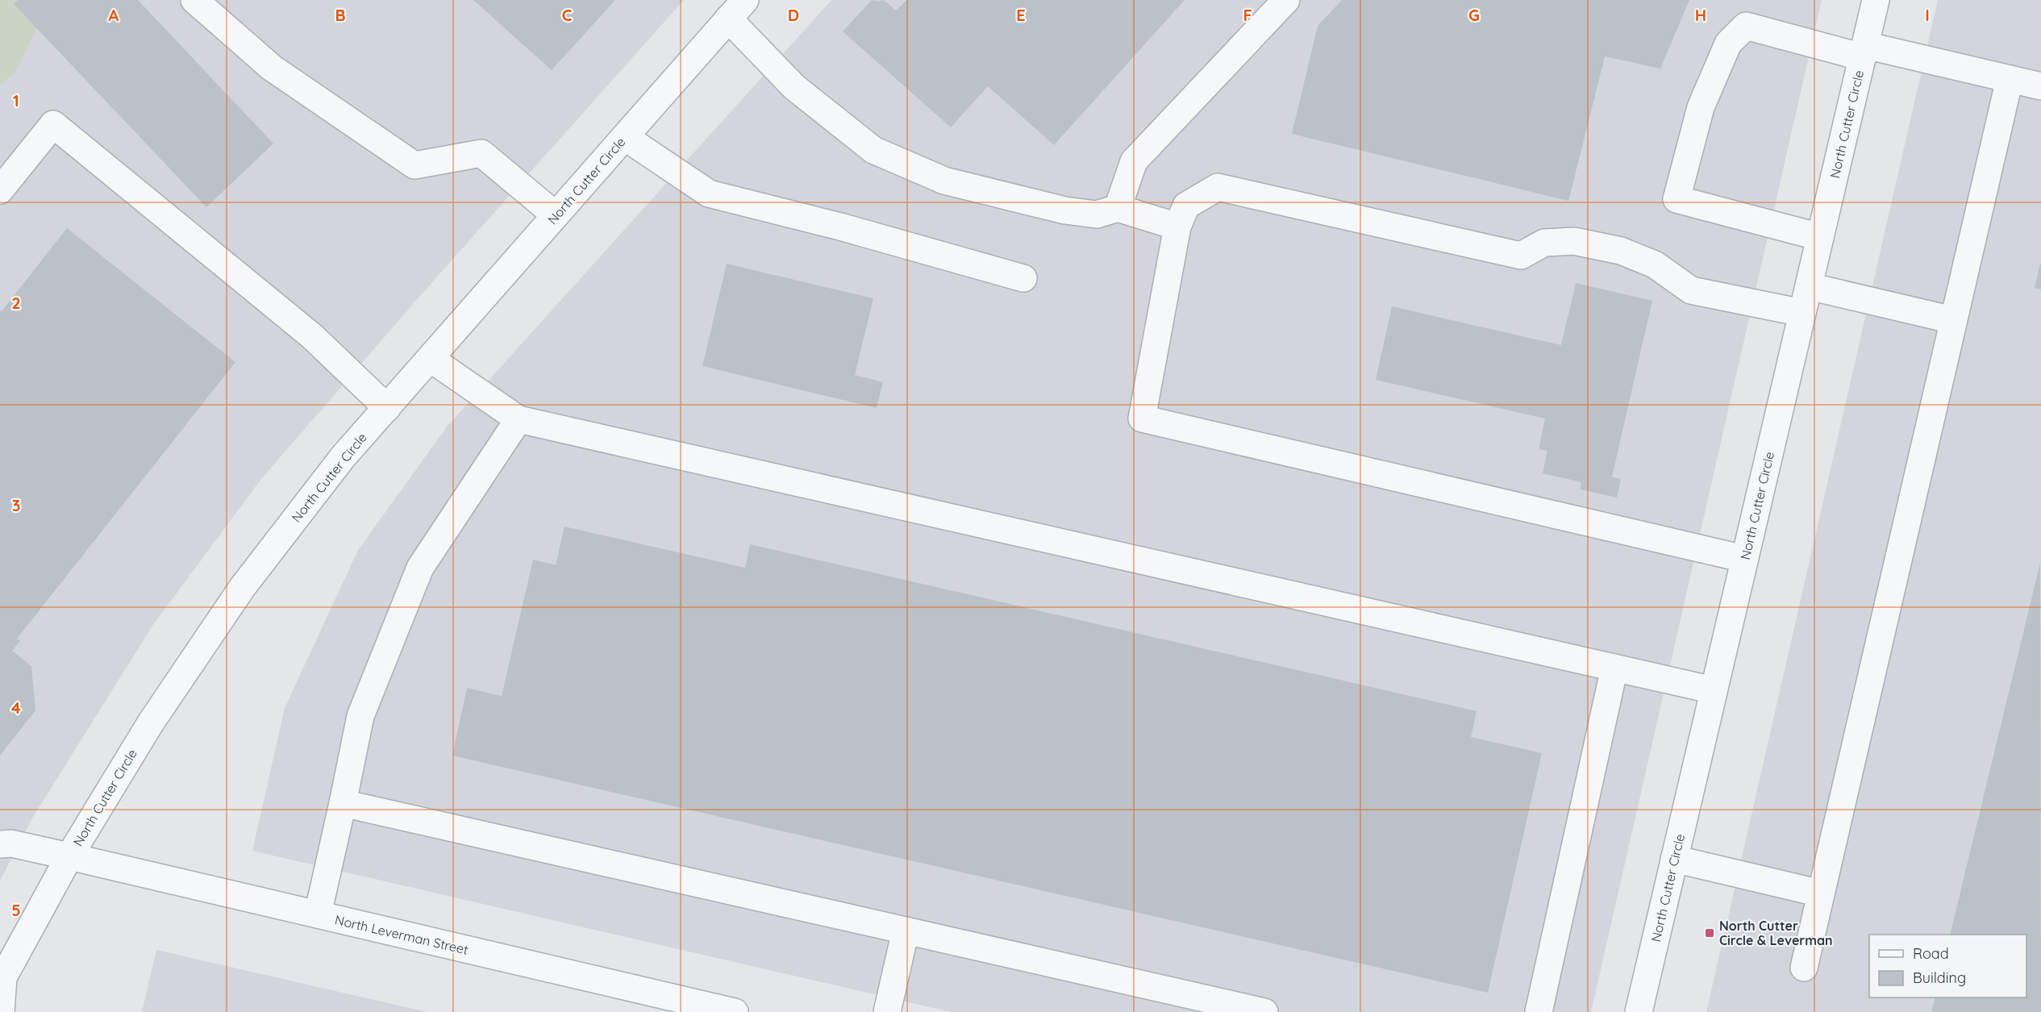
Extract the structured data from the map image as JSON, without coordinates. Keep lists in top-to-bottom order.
{
  "streets": {
    "street": ["North Cutter Circle", "North Leverman Street"]
  },
  "crossings": [
    ["North Cutter Circle", "North Leverman Street"]
  ],
  "places": {
    "transit": ["North Cutter Circle & Leverman"]
  },
  "legend": ["Road", "Building"],
  "grid": {
    "columns": [
      "A",
      "B",
      "C",
      "D",
      "E",
      "F",
      "G",
      "H",
      "I"
    ],
    "rows": [
      "1",
      "2",
      "3",
      "4",
      "5"
    ]
  }
}
